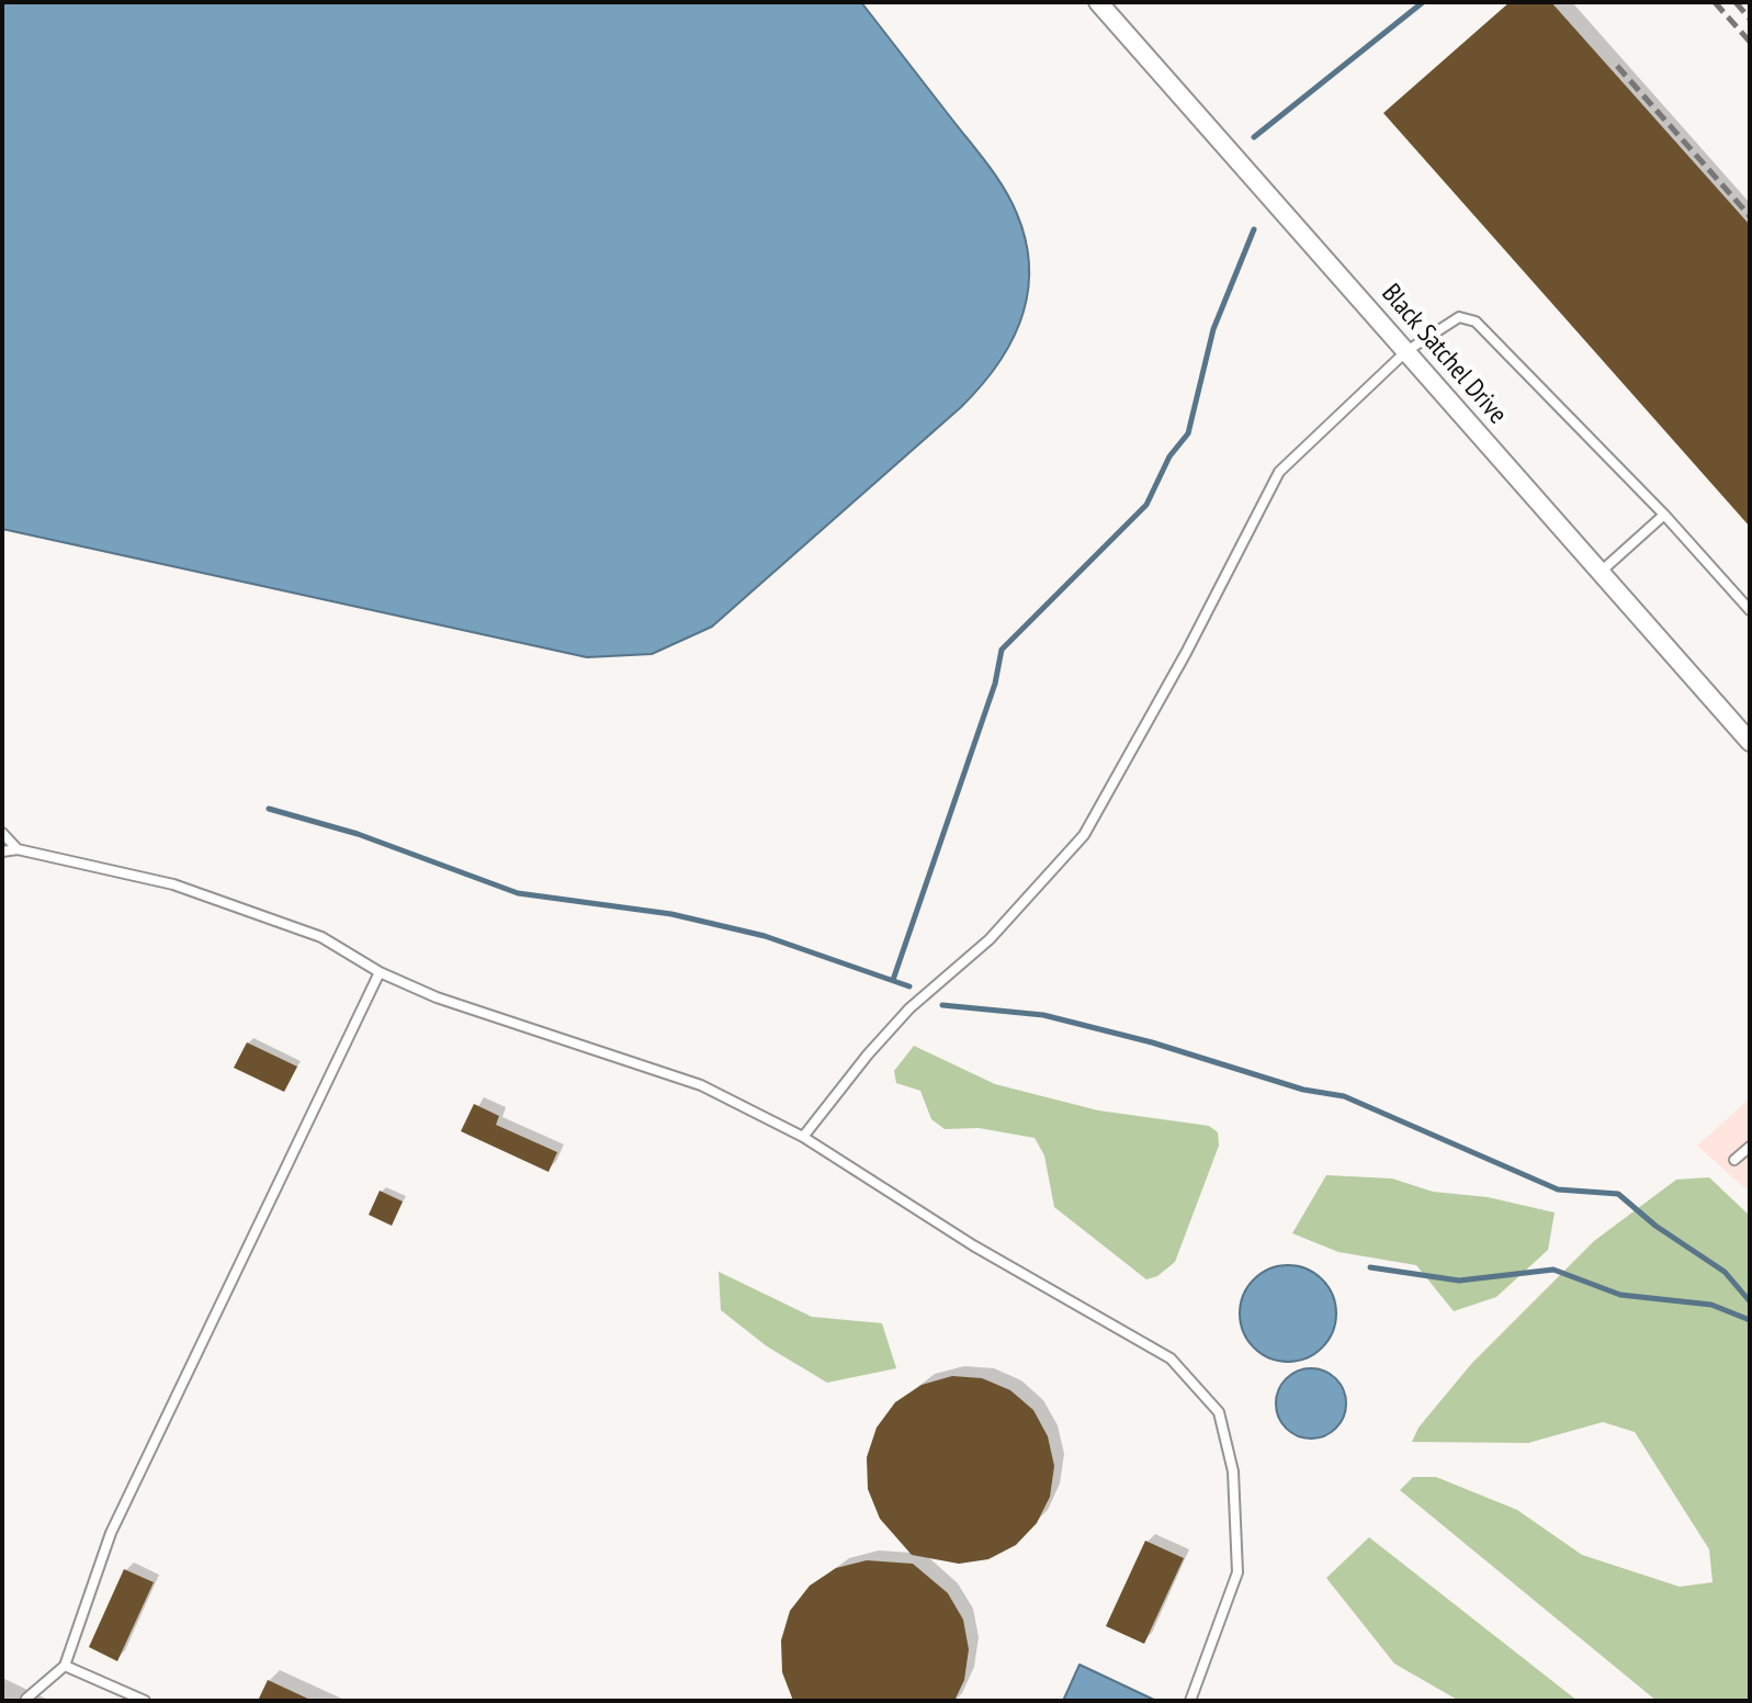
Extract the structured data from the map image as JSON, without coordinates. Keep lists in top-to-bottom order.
{
  "streets": {
    "street": ["Black Satchel Drive"]
  }
}
